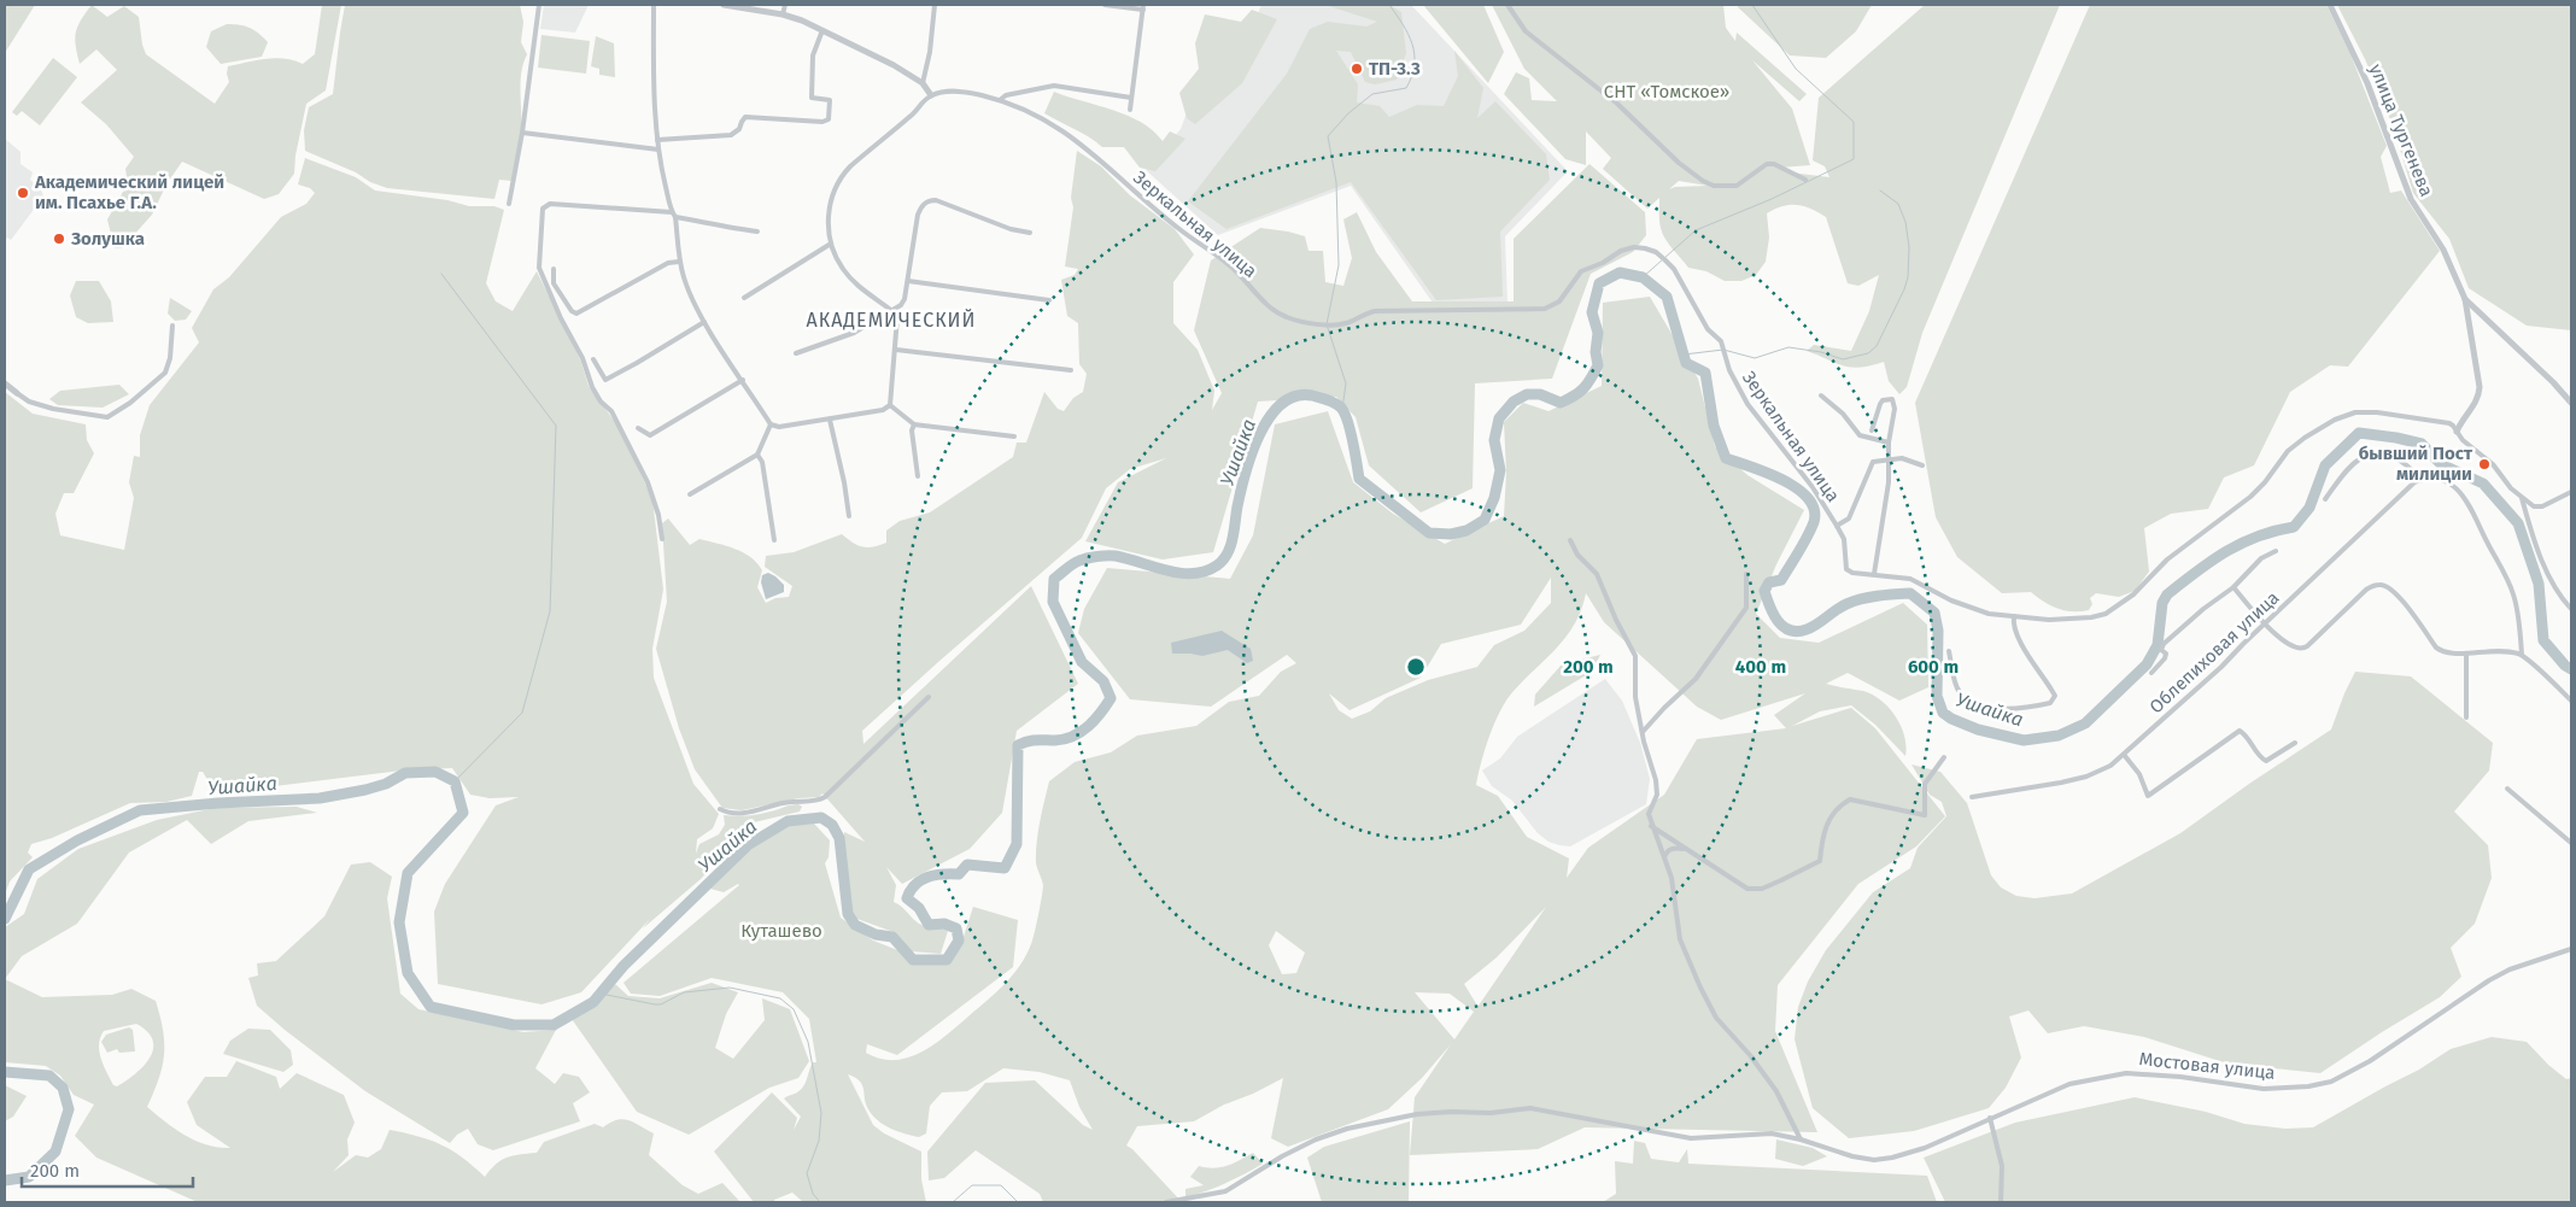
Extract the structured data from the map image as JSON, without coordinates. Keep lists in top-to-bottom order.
{
  "streets": {
    "street": [
      "улица Тургенева",
      "Зеркальная улица",
      "Облепиховая улица",
      "Мостовая улица"
    ]
  },
  "districts": ["АКАДЕМИЧЕСКИЙ"],
  "water": ["Ушайка"],
  "parks": ["СНТ «Томское»", "Куташево"],
  "places": [
    "ТП-3.3",
    "Академический лицей им. Псахье Г.А.",
    "Золушка",
    "бывший Пост милиции"
  ],
  "scale_bar": "200 m",
  "rings": ["200 m", "400 m", "600 m"]
}
